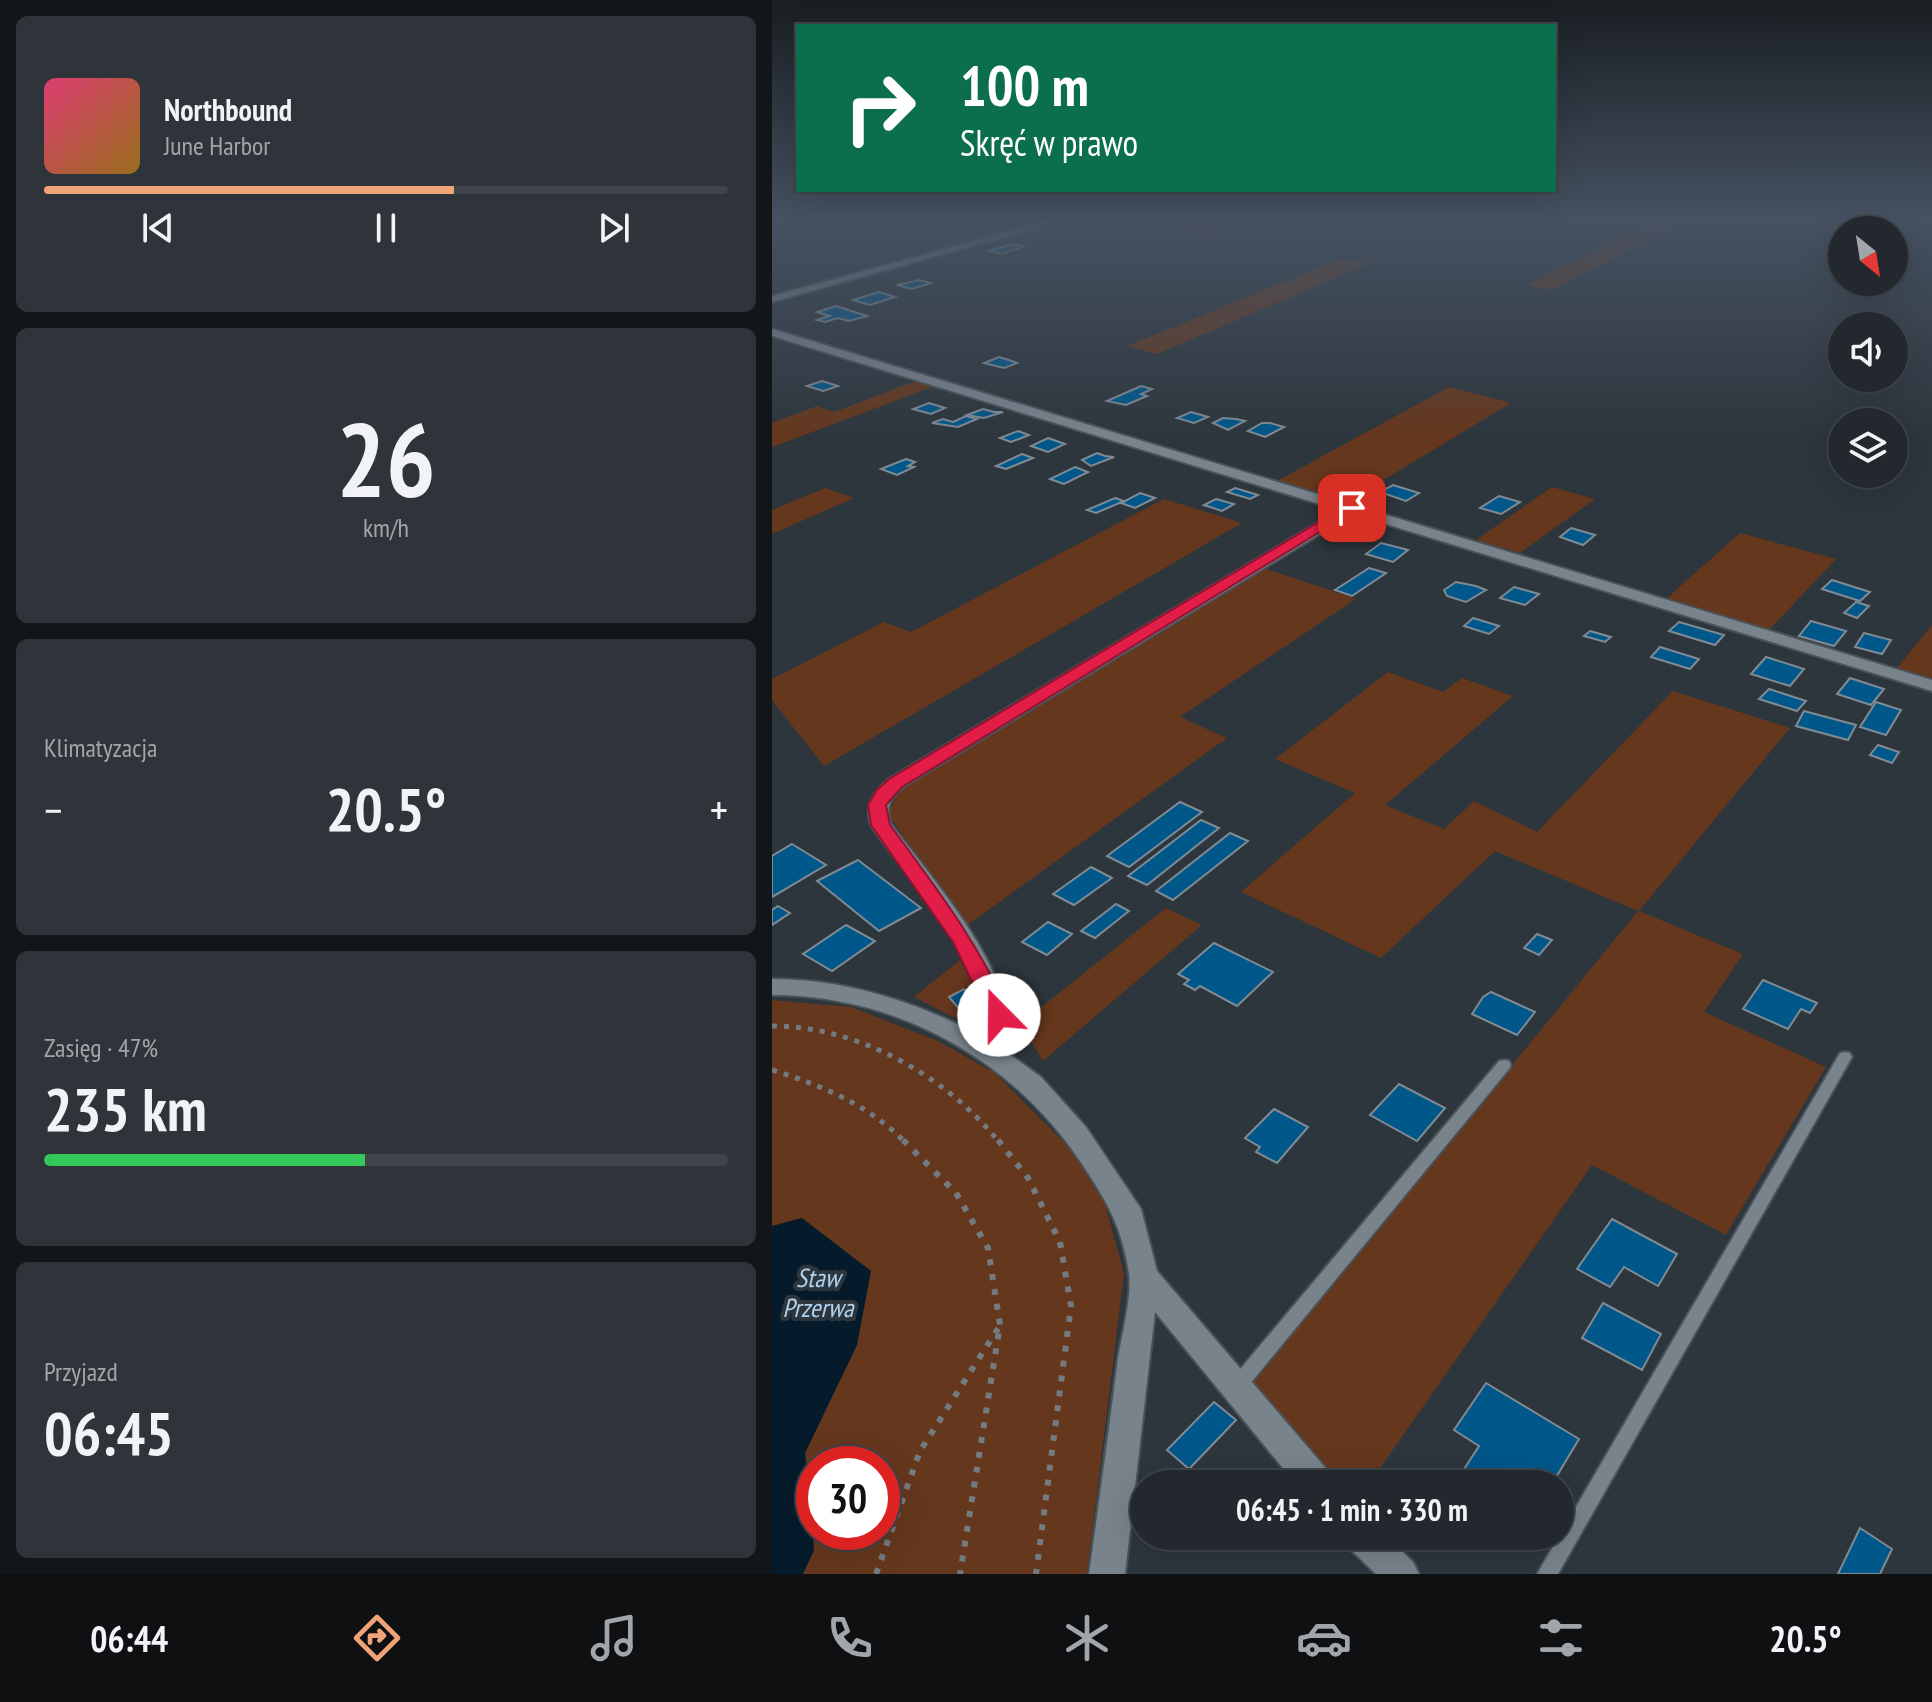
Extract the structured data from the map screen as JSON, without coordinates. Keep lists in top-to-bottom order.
{
  "water": ["Staw Przerwa"],
  "north": "bottom right",
  "page": {
    "turn": ["100 m", "Skręć w prawo"],
    "song": ["Northbound", "June Harbor"],
    "tile": [
      ["26", "km/h"],
      "Klimatyzacja",
      ["Zasięg · 47%", "235 km"],
      ["Przyjazd", "06:45"]
    ],
    "heat": ["−", "20.5°", "+"],
    "limit": "30",
    "trip": "06:45 · 1 min · 330 m",
    "tabs": ["06:44", "20.5°"]
  }
}
